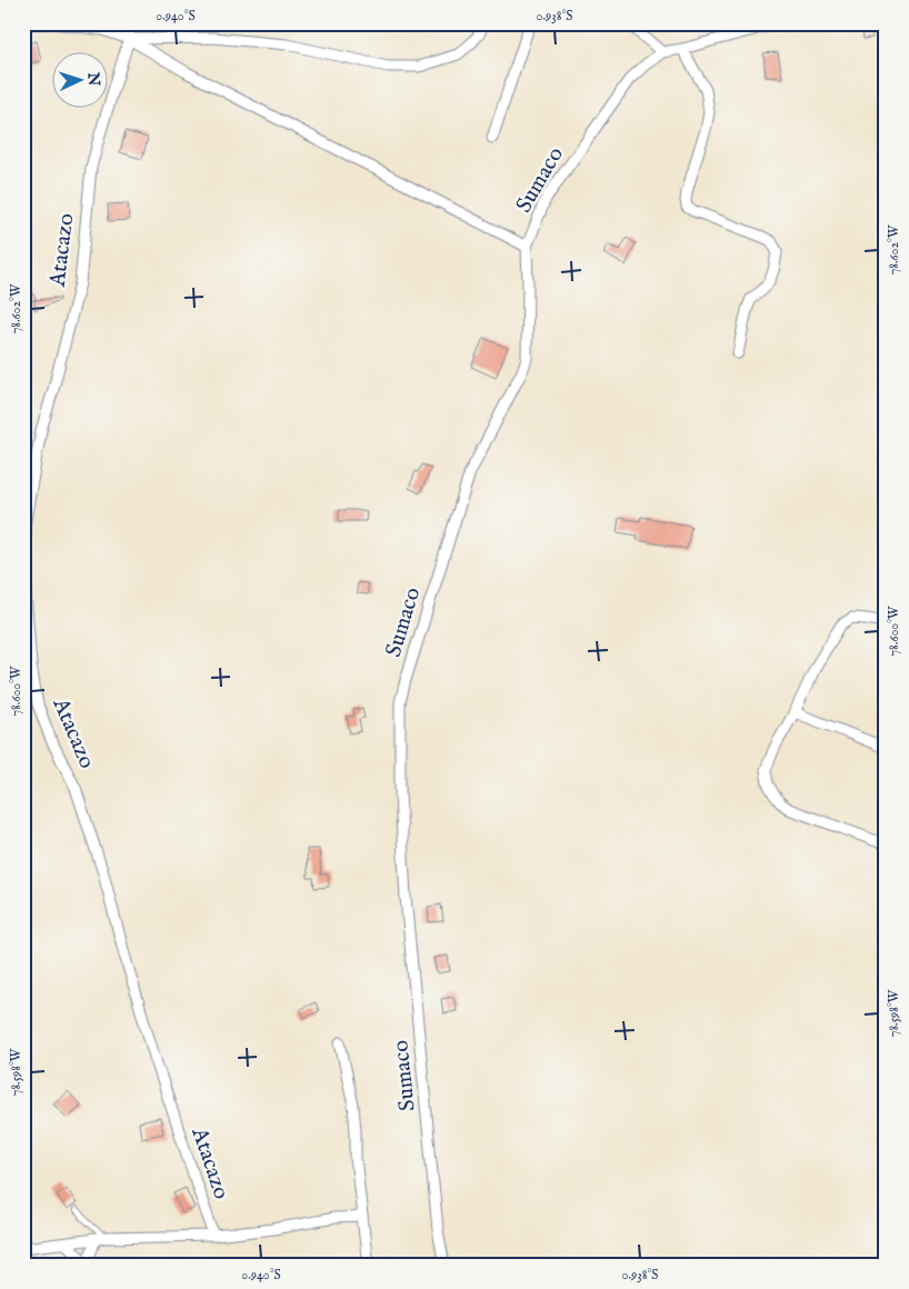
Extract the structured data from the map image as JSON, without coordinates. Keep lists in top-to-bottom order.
{
  "streets": {
    "street": ["Sumaco", "Atacazo"]
  },
  "north": "right",
  "coordinates": [
    "0.940°S",
    "0.938°S",
    "78.602°W",
    "78.600°W",
    "78.598°W"
  ]
}
